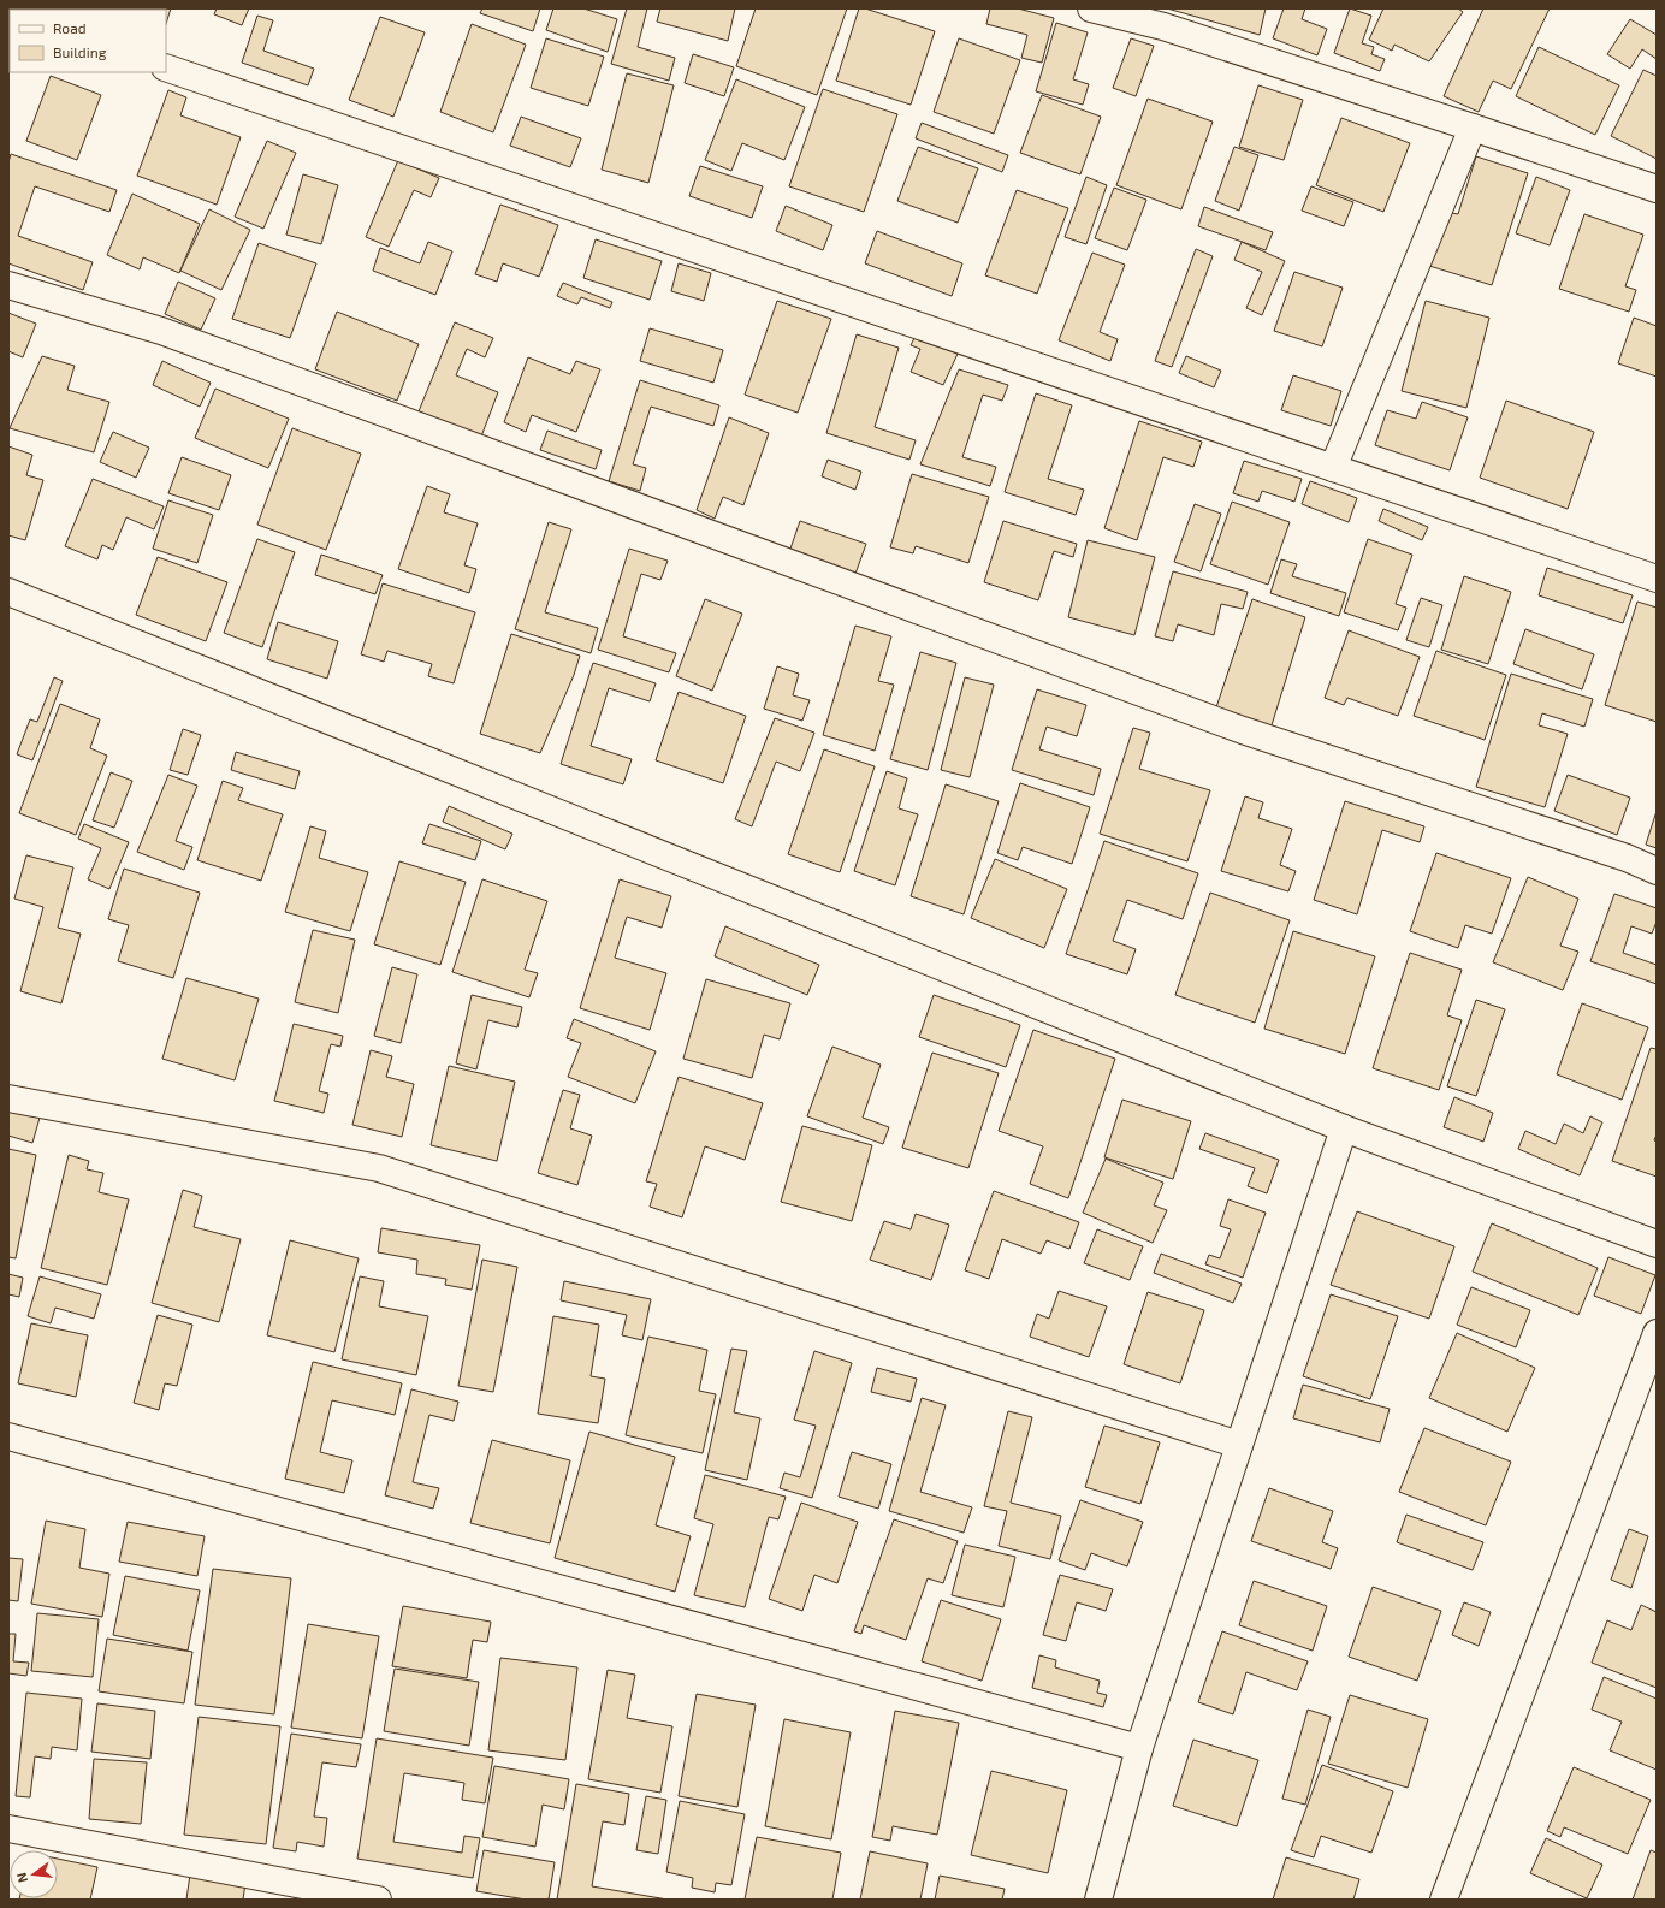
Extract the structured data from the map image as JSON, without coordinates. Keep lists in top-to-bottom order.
{
  "legend": ["Road", "Building"],
  "north": "left"
}
